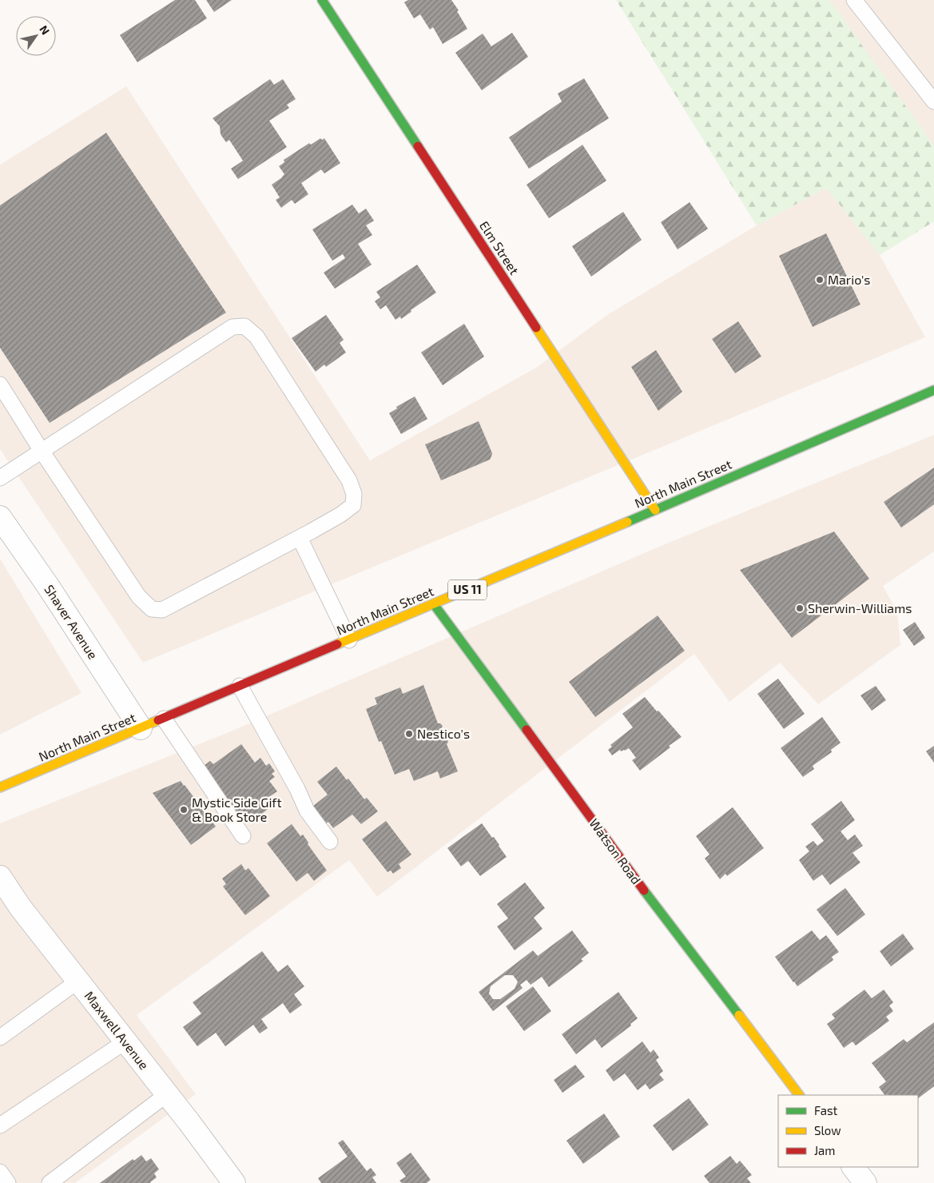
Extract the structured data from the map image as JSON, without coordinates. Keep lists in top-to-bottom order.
{
  "streets": {
    "street": [
      "Elm Street",
      "North Main Street",
      "US 11",
      "Shaver Avenue",
      "Watson Road",
      "Maxwell Avenue"
    ]
  },
  "crossings": [
    ["Elm Street", "North Main Street"],
    ["North Main Street", "Shaver Avenue"],
    ["North Main Street", "Watson Road"]
  ],
  "places": [
    "Mario's",
    "Sherwin-Williams",
    "Nestico's",
    "Mystic Side Gift & Book Store"
  ],
  "legend": ["Fast", "Slow", "Jam"],
  "north": "top right"
}
